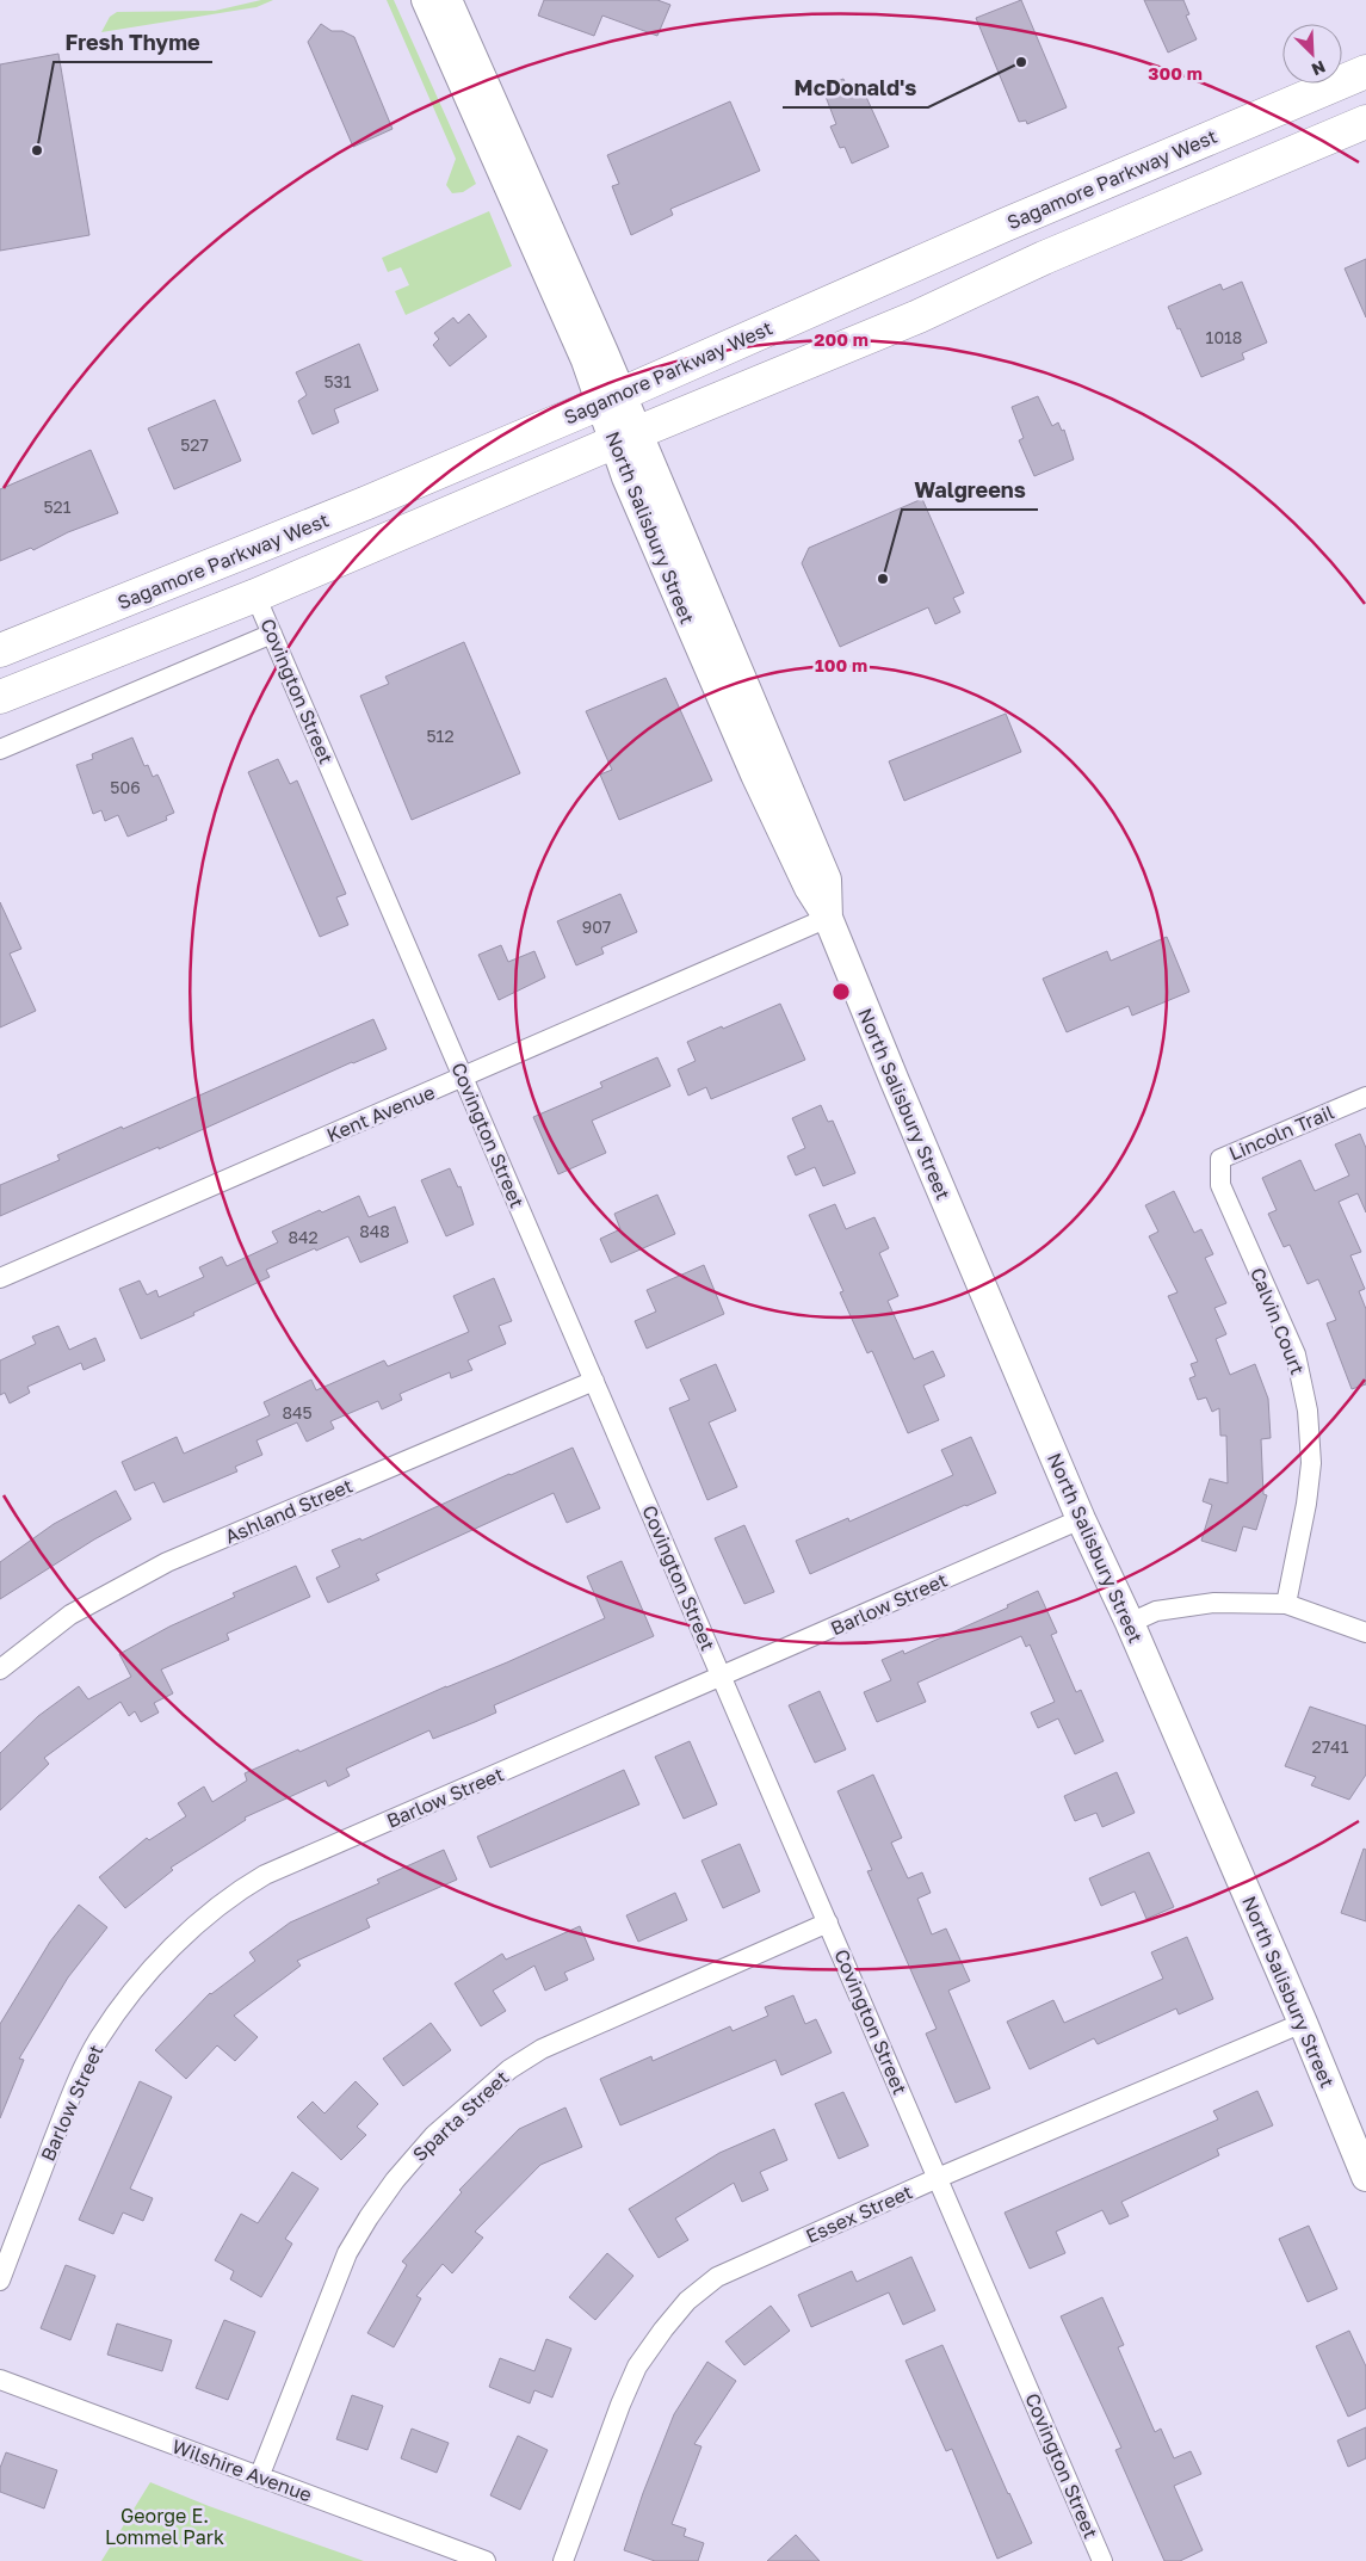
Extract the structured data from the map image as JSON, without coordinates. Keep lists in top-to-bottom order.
{
  "streets": {
    "highway": ["Sagamore Parkway West"],
    "street": [
      "North Salisbury Street",
      "Covington Street",
      "Kent Avenue",
      "Lincoln Trail",
      "Calvin Court",
      "Ashland Street",
      "Barlow Street",
      "Sparta Street",
      "Essex Street",
      "Wilshire Avenue"
    ]
  },
  "crossings": [
    ["Sagamore Parkway West", "North Salisbury Street"],
    ["North Salisbury Street", "Kent Avenue"],
    ["North Salisbury Street", "Barlow Street"],
    ["North Salisbury Street", "Essex Street"],
    ["Covington Street", "Kent Avenue"],
    ["Covington Street", "Ashland Street"],
    ["Covington Street", "Barlow Street"],
    ["Covington Street", "Sparta Street"],
    ["Covington Street", "Essex Street"],
    ["Lincoln Trail", "Calvin Court"],
    ["Sparta Street", "Wilshire Avenue"]
  ],
  "parks": ["George E. Lommel Park"],
  "places": ["McDonald's", "Fresh Thyme", "Walgreens"],
  "house_numbers": [
    "1018",
    "531",
    "527",
    "521",
    "512",
    "506",
    "907",
    "848",
    "842",
    "845",
    "2741"
  ],
  "north": "bottom right",
  "rings": ["300 m", "200 m", "100 m"]
}
